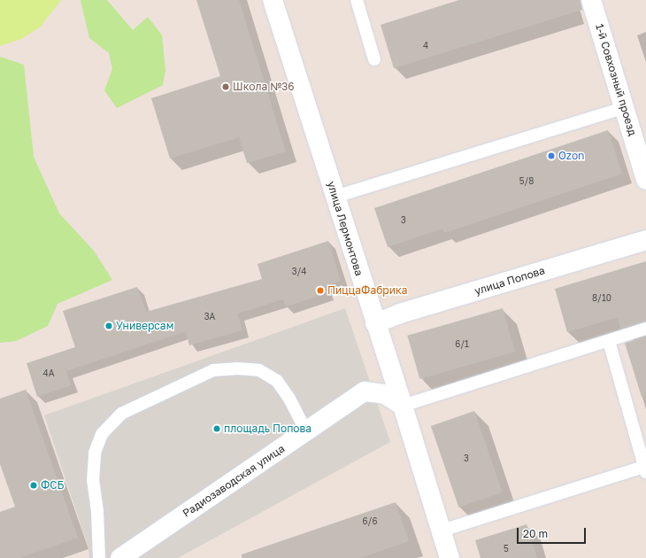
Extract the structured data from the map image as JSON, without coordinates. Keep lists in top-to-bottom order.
{
  "streets": {
    "street": [
      "1-й Совхозный проезд",
      "улица Лермонтова",
      "улица Попова",
      "Радиозаводская улица"
    ]
  },
  "crossings": [
    ["улица Лермонтова", "улица Попова"],
    ["улица Лермонтова", "Радиозаводская улица"]
  ],
  "places": [
    "Школа №36",
    "Ozon",
    "ПиццаФабрика",
    "Универсам",
    "площадь Попова",
    "ФСБ"
  ],
  "house_numbers": [
    "4",
    "5/8",
    "3",
    "3/4",
    "8/10",
    "3А",
    "6/1",
    "4А",
    "3",
    "6/6",
    "5"
  ],
  "scale_bar": "20 m"
}
